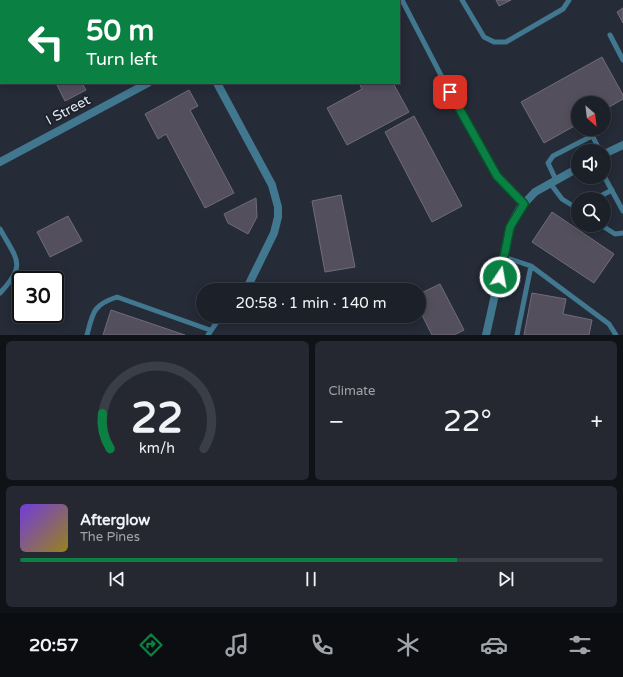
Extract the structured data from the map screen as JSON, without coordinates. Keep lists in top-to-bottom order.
{
  "streets": {
    "street": ["I Street"]
  },
  "north": "bottom right",
  "page": {
    "turn": ["50 m", "Turn left"],
    "limit": "30",
    "trip": "20:58 · 1 min · 140 m",
    "tile": "Climate",
    "heat": ["−", "22°", "+"],
    "song": ["Afterglow", "The Pines"],
    "tabs": "20:57",
    "gauge": ["22", "km/h"]
  }
}
